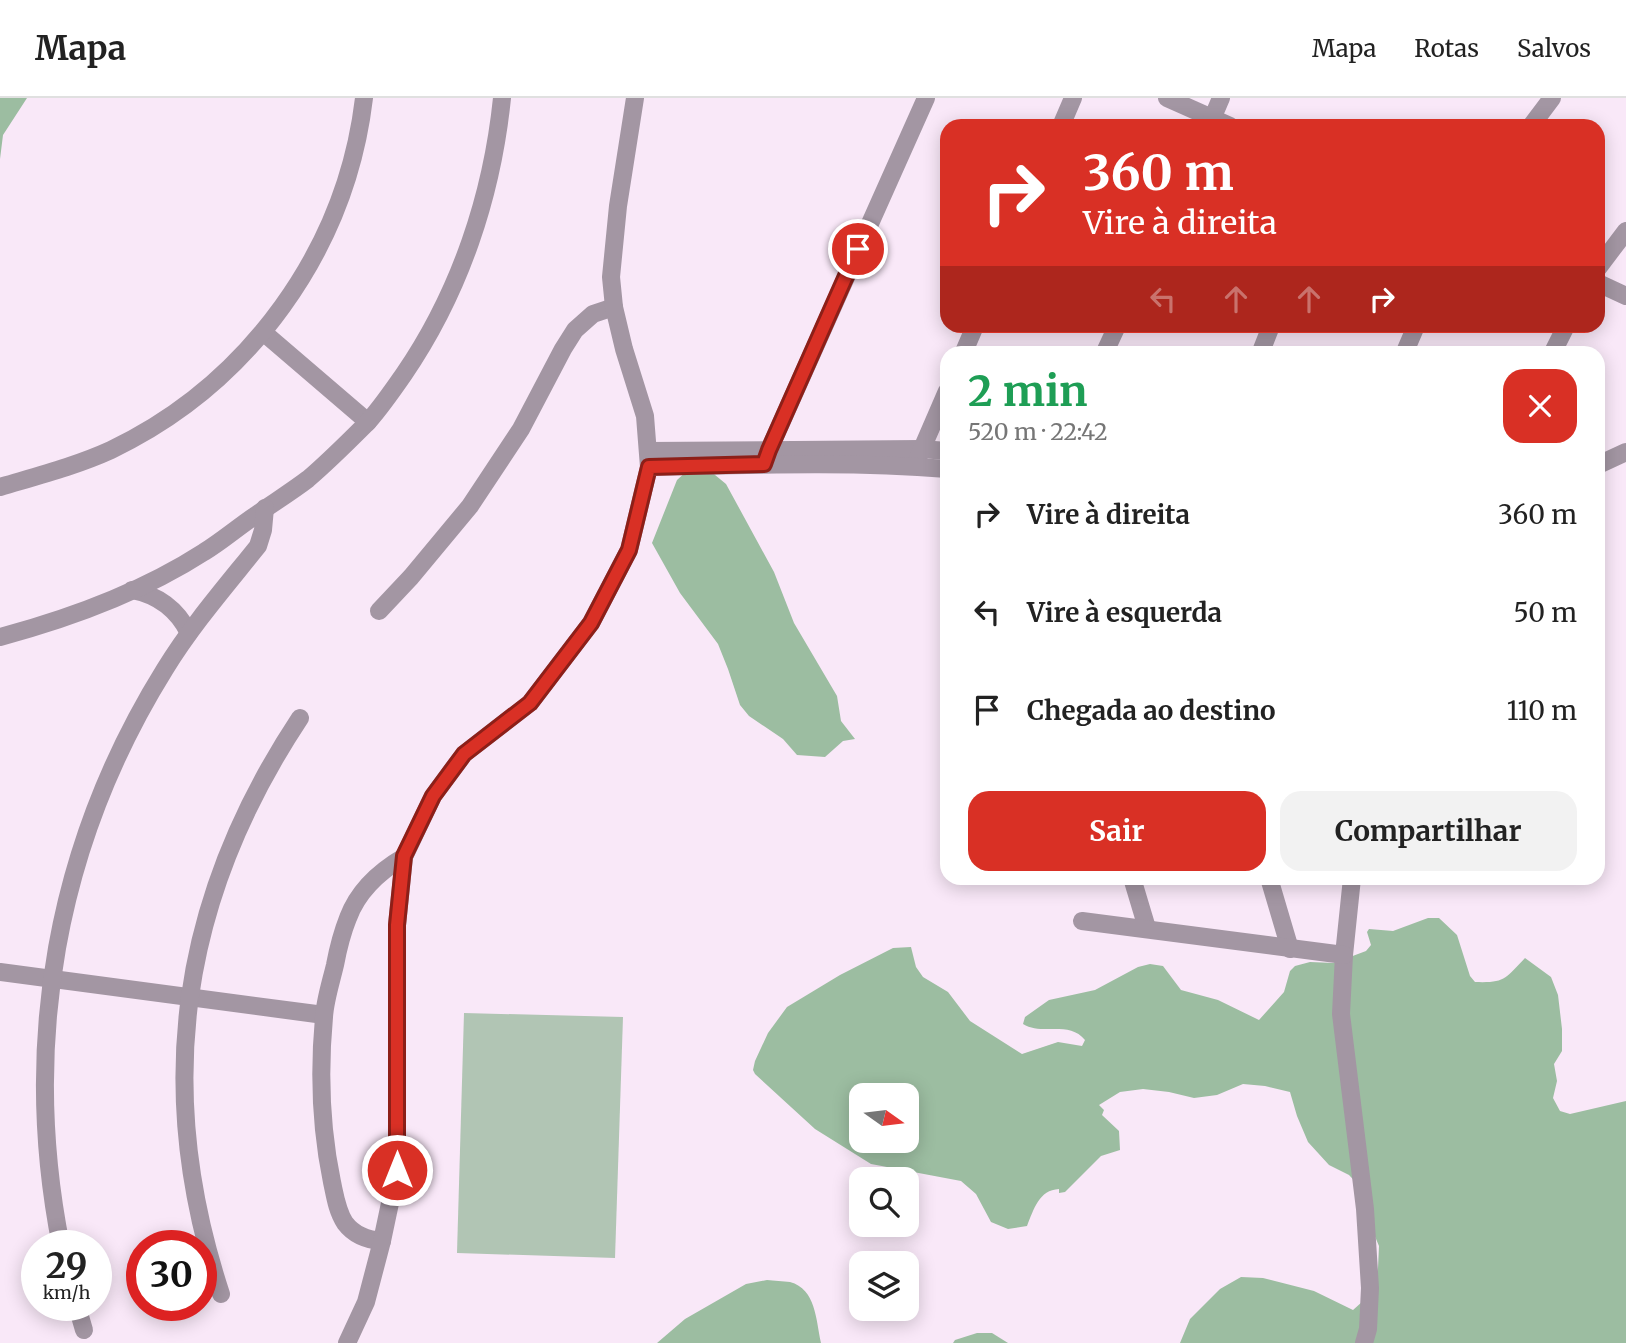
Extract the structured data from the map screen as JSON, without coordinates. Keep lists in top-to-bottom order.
{
  "north": "right",
  "page": {
    "header": "Mapa",
    "nav": ["Mapa", "Rotas", "Salvos"],
    "turn": ["360 m", "Vire à direita"],
    "heading": ["2 min", "520 m · 22:42"],
    "list": [
      {
        "name": "Vire à direita",
        "value": "360 m"
      },
      {
        "name": "Vire à esquerda",
        "value": "50 m"
      },
      {
        "name": "Chegada ao destino",
        "value": "110 m"
      }
    ],
    "buttons": ["Sair", "Compartilhar"],
    "speed": "29 km/h",
    "limit": "30"
  }
}
